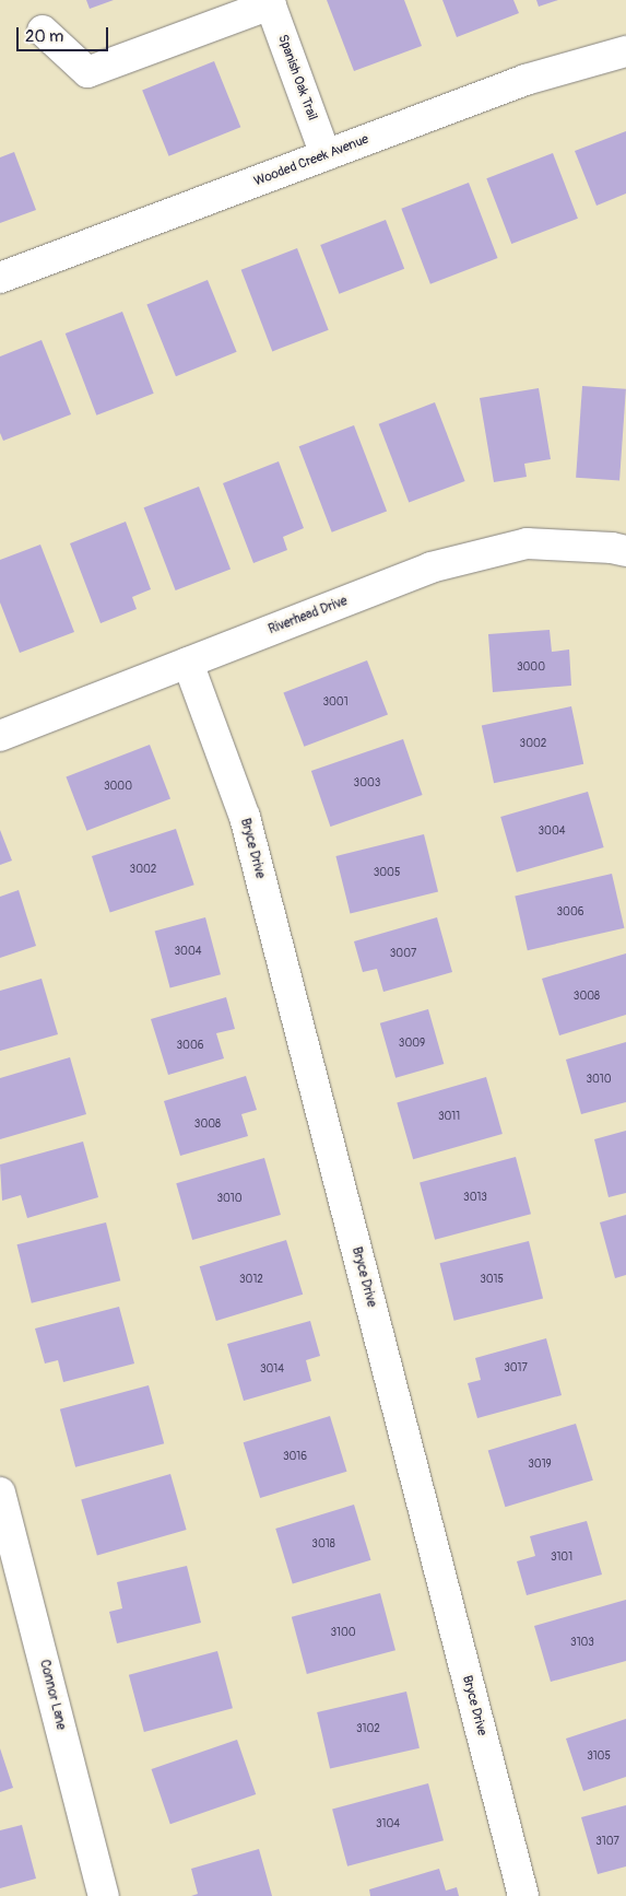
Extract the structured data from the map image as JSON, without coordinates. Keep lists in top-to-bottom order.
{
  "streets": {
    "street": [
      "Spanish Oak Trail",
      "Wooded Creek Avenue",
      "Riverhead Drive",
      "Bryce Drive",
      "Connor Lane"
    ]
  },
  "crossings": [
    ["Spanish Oak Trail", "Wooded Creek Avenue"],
    ["Riverhead Drive", "Bryce Drive"]
  ],
  "house_numbers": [
    "3000",
    "3001",
    "3002",
    "3003",
    "3000",
    "3004",
    "3002",
    "3005",
    "3006",
    "3004",
    "3007",
    "3008",
    "3009",
    "3006",
    "3010",
    "3011",
    "3008",
    "3013",
    "3010",
    "3012",
    "3015",
    "3017",
    "3014",
    "3016",
    "3019",
    "3018",
    "3101",
    "3100",
    "3103",
    "3102",
    "3105",
    "3104",
    "3107"
  ],
  "scale_bar": "20 m"
}
